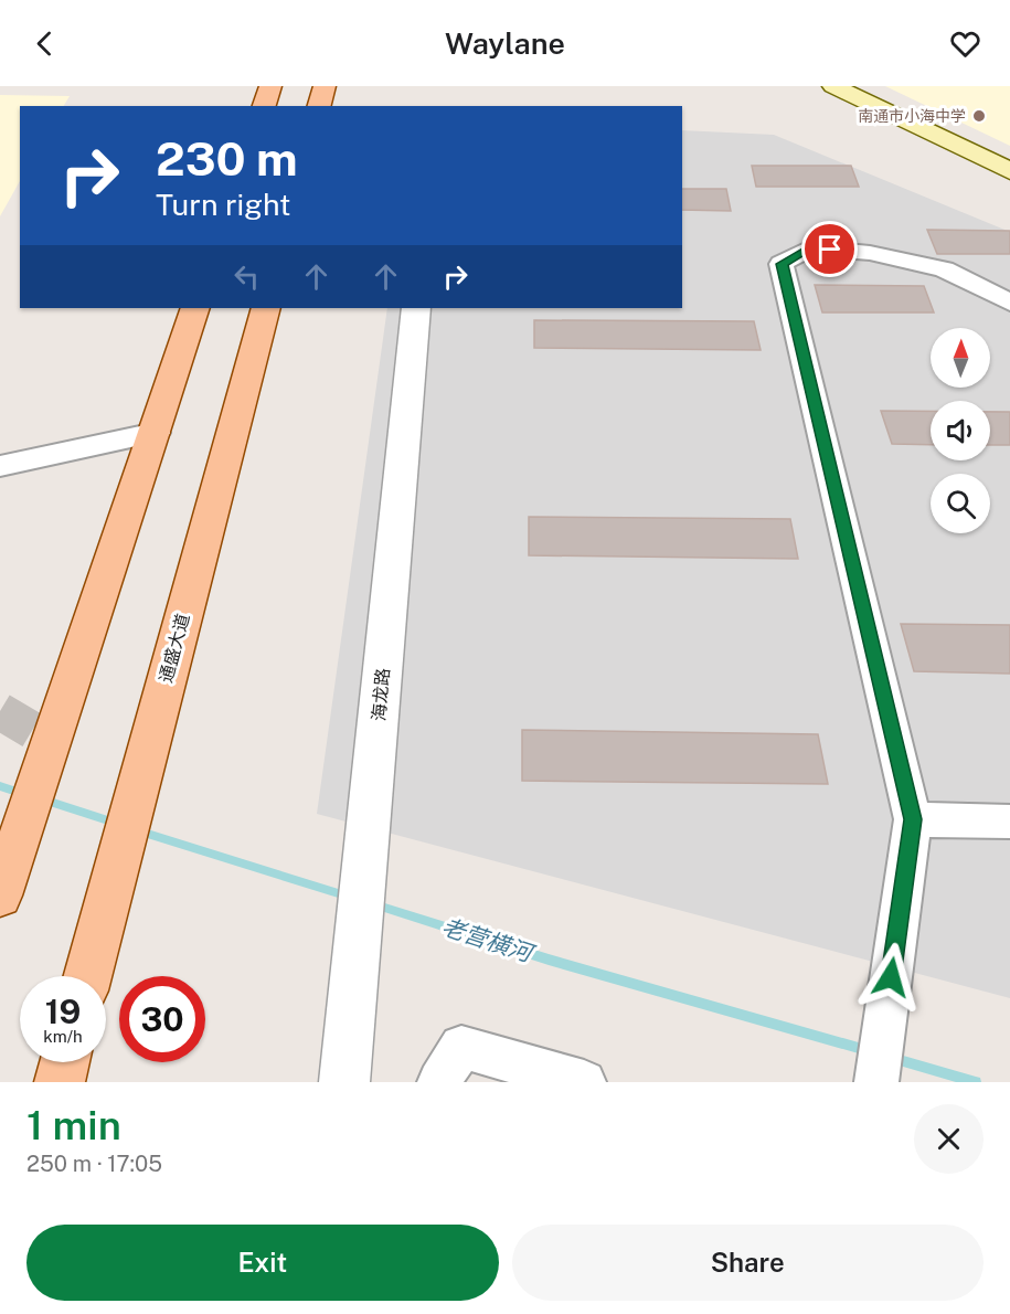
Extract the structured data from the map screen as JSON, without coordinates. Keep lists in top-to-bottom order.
{
  "streets": {
    "main road": ["通盛大道"],
    "street": ["海龙路"]
  },
  "water": ["老营横河"],
  "places": ["南通市小海中学"],
  "north": "top",
  "page": {
    "header": "Waylane",
    "turn": ["230 m", "Turn right"],
    "speed": "19 km/h",
    "limit": "30",
    "heading": ["1 min", "250 m · 17:05"],
    "buttons": ["Exit", "Share"]
  }
}
